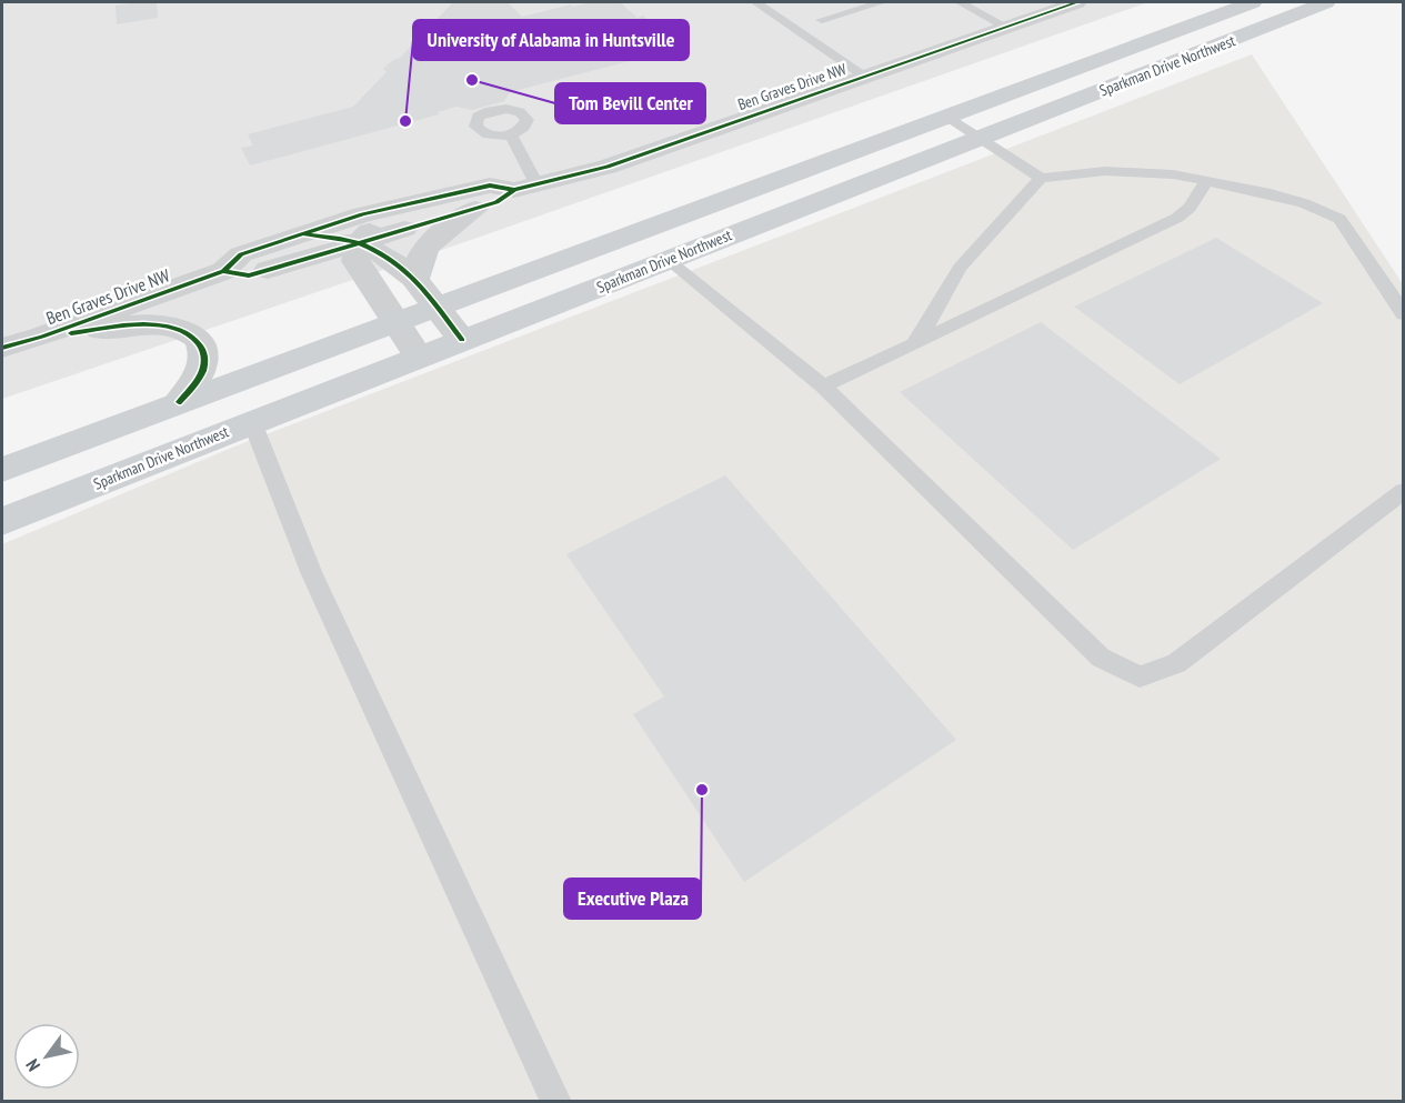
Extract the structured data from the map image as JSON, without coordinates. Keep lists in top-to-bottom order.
{
  "streets": {
    "main road": ["Sparkman Drive Northwest"],
    "street": ["Ben Graves Drive NW"]
  },
  "places": ["Tom Bevill Center", "University of Alabama in Huntsville", "Executive Plaza"],
  "north": "bottom left"
}
